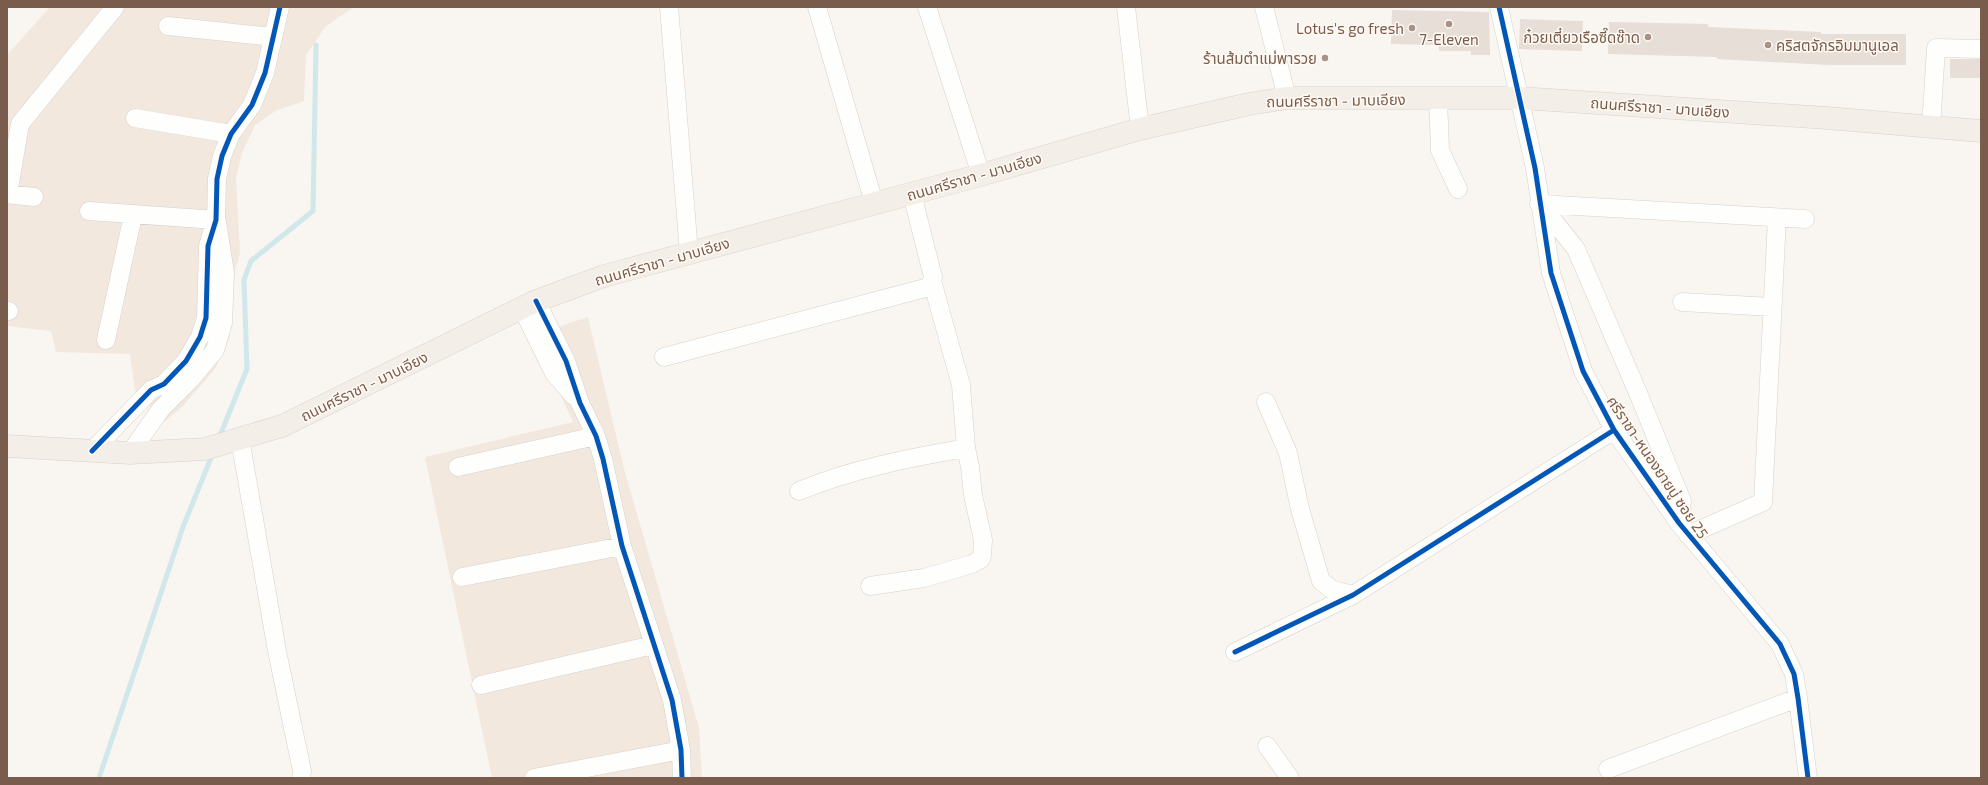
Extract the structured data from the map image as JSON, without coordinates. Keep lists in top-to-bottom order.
{
  "streets": {
    "main road": ["ถนนศรีราชา - มาบเอียง"],
    "street": ["ศรีราชา-หนองยายบู่ ซอย 25"]
  },
  "crossings": [
    ["ถนนศรีราชา - มาบเอียง", "ศรีราชา-หนองยายบู่ ซอย 25"]
  ],
  "places": [
    "7-Eleven",
    "Lotus's go fresh",
    "ก๋วยเตี๋ยวเรือซี๊ดซ๊าด",
    "คริสตจักรอิมมานูเอล",
    "ร้านส้มตำแม่พารวย"
  ]
}
